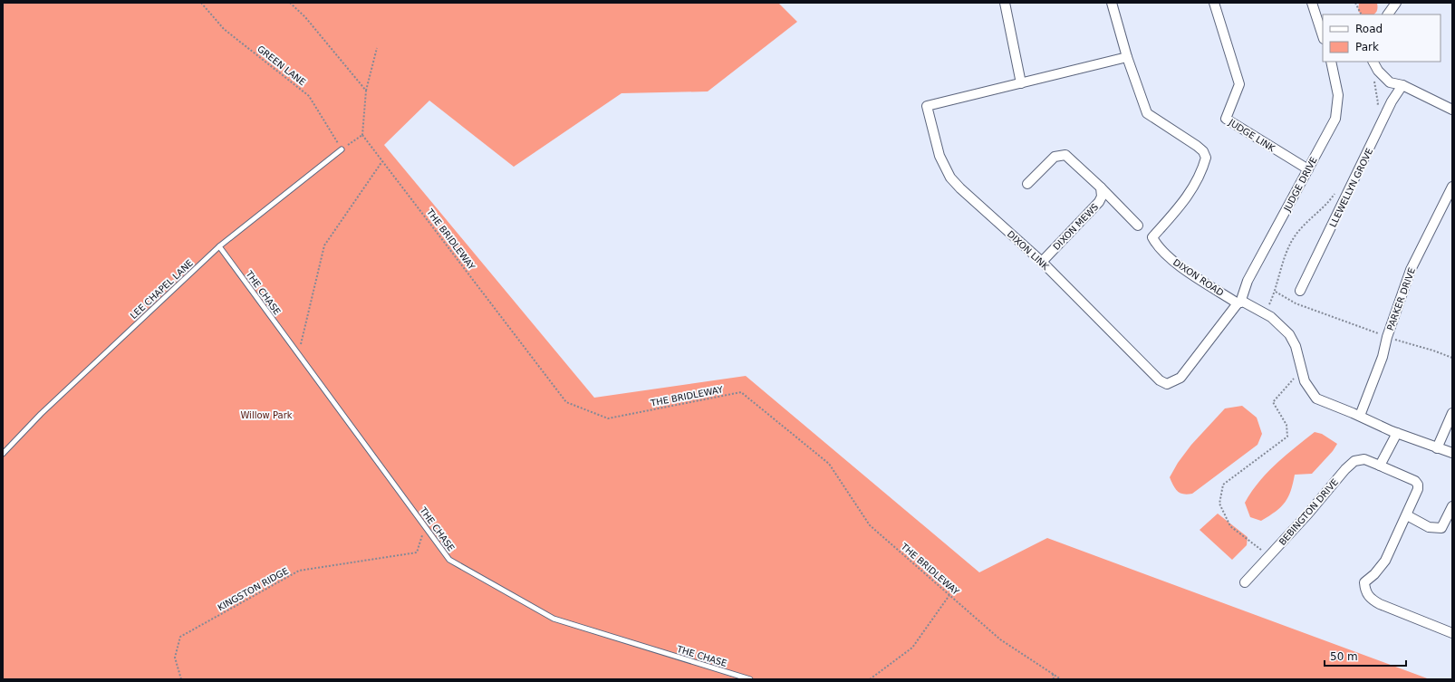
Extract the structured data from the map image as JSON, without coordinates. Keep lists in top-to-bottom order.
{
  "streets": {
    "street": [
      "JUDGE LINK",
      "JUDGE DRIVE",
      "LLEWELLYN GROVE",
      "DIXON MEWS",
      "DIXON LINK",
      "DIXON ROAD",
      "PARKER DRIVE",
      "BEBINGTON DRIVE"
    ],
    "lane": ["LEE CHAPEL LANE", "THE CHASE"],
    "path": ["GREEN LANE", "THE BRIDLEWAY", "KINGSTON RIDGE"]
  },
  "crossings": [
    ["GREEN LANE", "LEE CHAPEL LANE"],
    ["JUDGE LINK", "JUDGE DRIVE"],
    ["JUDGE DRIVE", "DIXON LINK"],
    ["JUDGE DRIVE", "DIXON ROAD"],
    ["DIXON MEWS", "DIXON LINK"],
    ["DIXON LINK", "DIXON ROAD"],
    ["DIXON ROAD", "PARKER DRIVE"],
    ["LEE CHAPEL LANE", "THE CHASE"],
    ["THE CHASE", "KINGSTON RIDGE"]
  ],
  "parks": ["Willow Park"],
  "legend": ["Road", "Park"],
  "scale_bar": "50 m"
}
